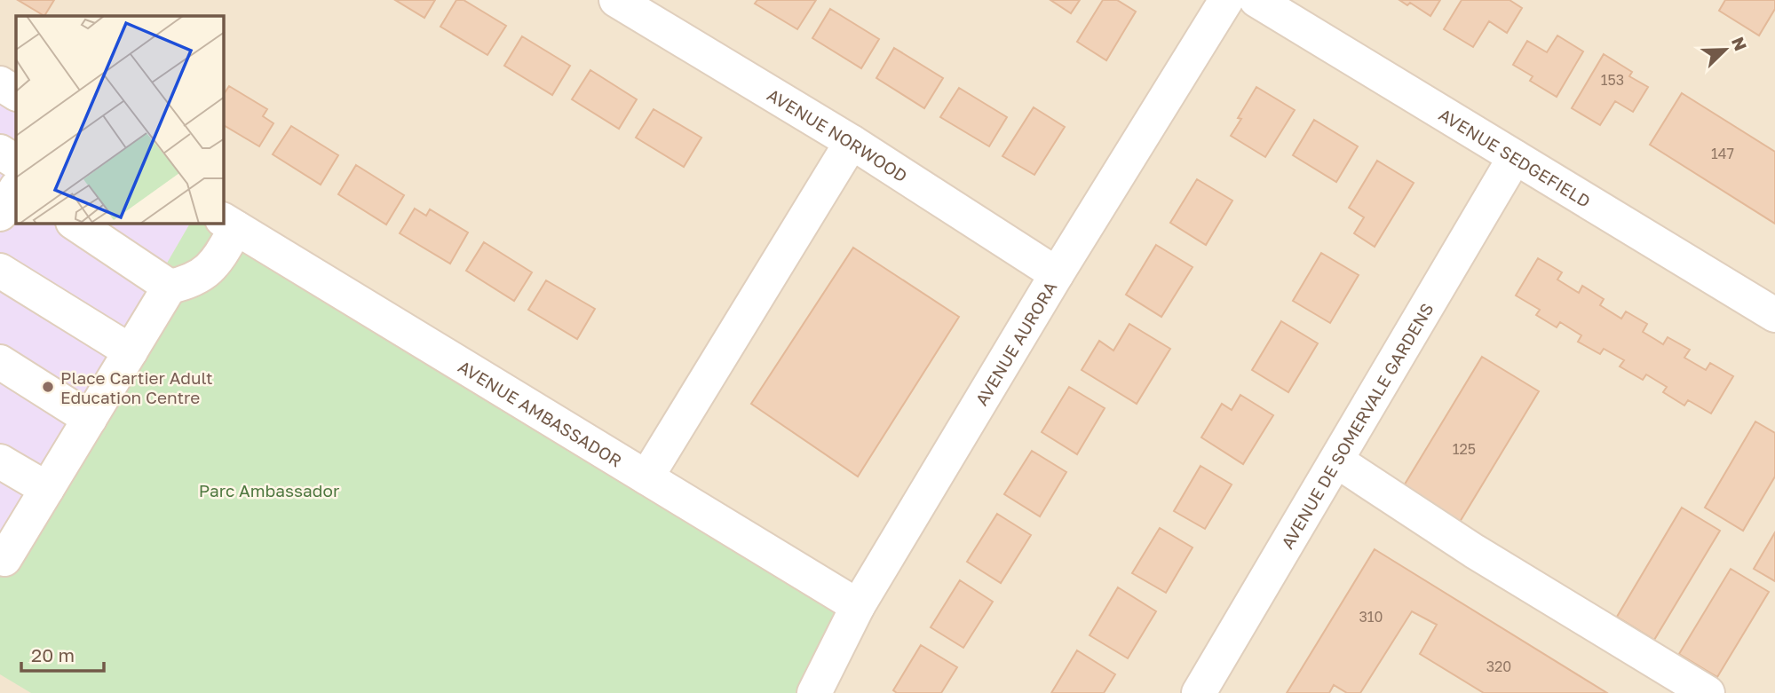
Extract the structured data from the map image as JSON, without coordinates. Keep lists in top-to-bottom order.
{
  "streets": {
    "street": [
      "AVENUE NORWOOD",
      "AVENUE SEDGEFIELD",
      "AVENUE AURORA",
      "AVENUE AMBASSADOR",
      "AVENUE DE SOMERVALE GARDENS"
    ]
  },
  "crossings": [
    ["AVENUE NORWOOD", "AVENUE AURORA"],
    ["AVENUE SEDGEFIELD", "AVENUE DE SOMERVALE GARDENS"],
    ["AVENUE AURORA", "AVENUE AMBASSADOR"]
  ],
  "parks": ["Parc Ambassador"],
  "places": ["Place Cartier Adult Education Centre"],
  "house_numbers": [
    "153",
    "147",
    "125",
    "310",
    "320"
  ],
  "scale_bar": "20 m",
  "north": "top right"
}
